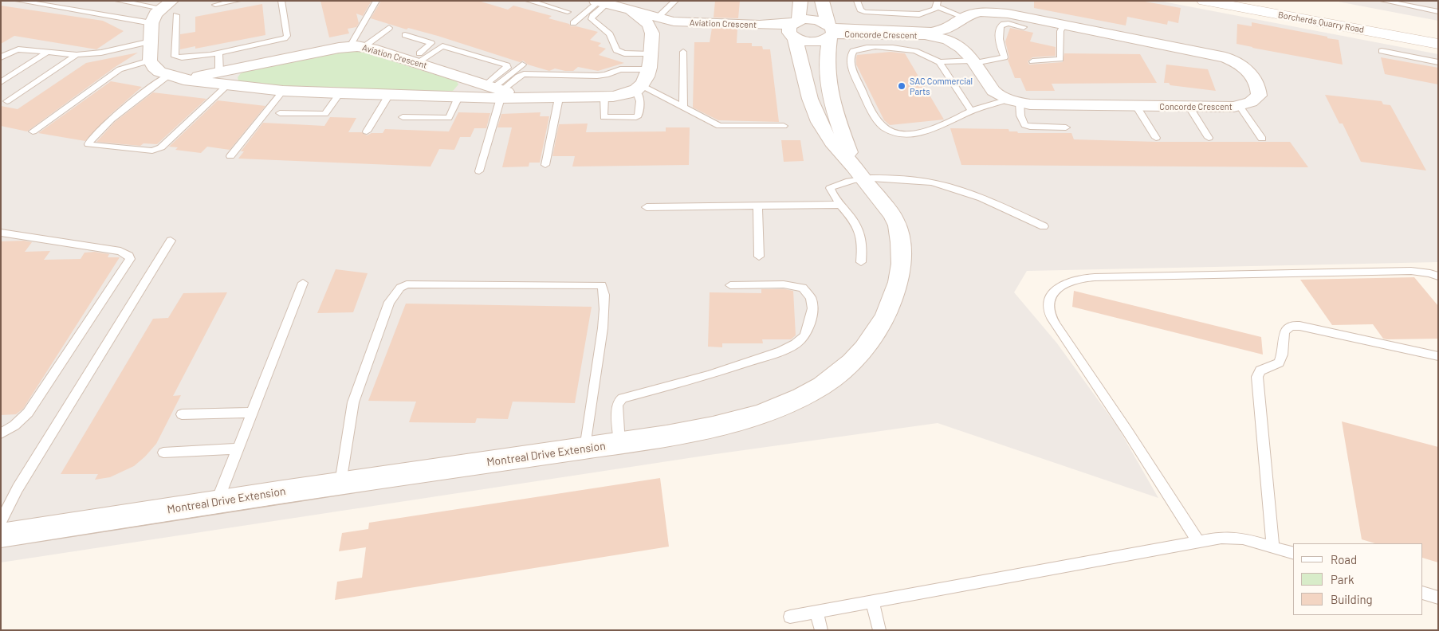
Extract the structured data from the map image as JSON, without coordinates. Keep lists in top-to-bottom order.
{
  "streets": {
    "main road": ["Borcherds Quarry Road"],
    "street": ["Aviation Crescent", "Concorde Crescent", "Montreal Drive Extension"]
  },
  "crossings": [
    ["Aviation Crescent", "Montreal Drive Extension"],
    ["Concorde Crescent", "Montreal Drive Extension"]
  ],
  "places": ["SAC Commercial Parts"],
  "legend": ["Road", "Park", "Building"]
}
